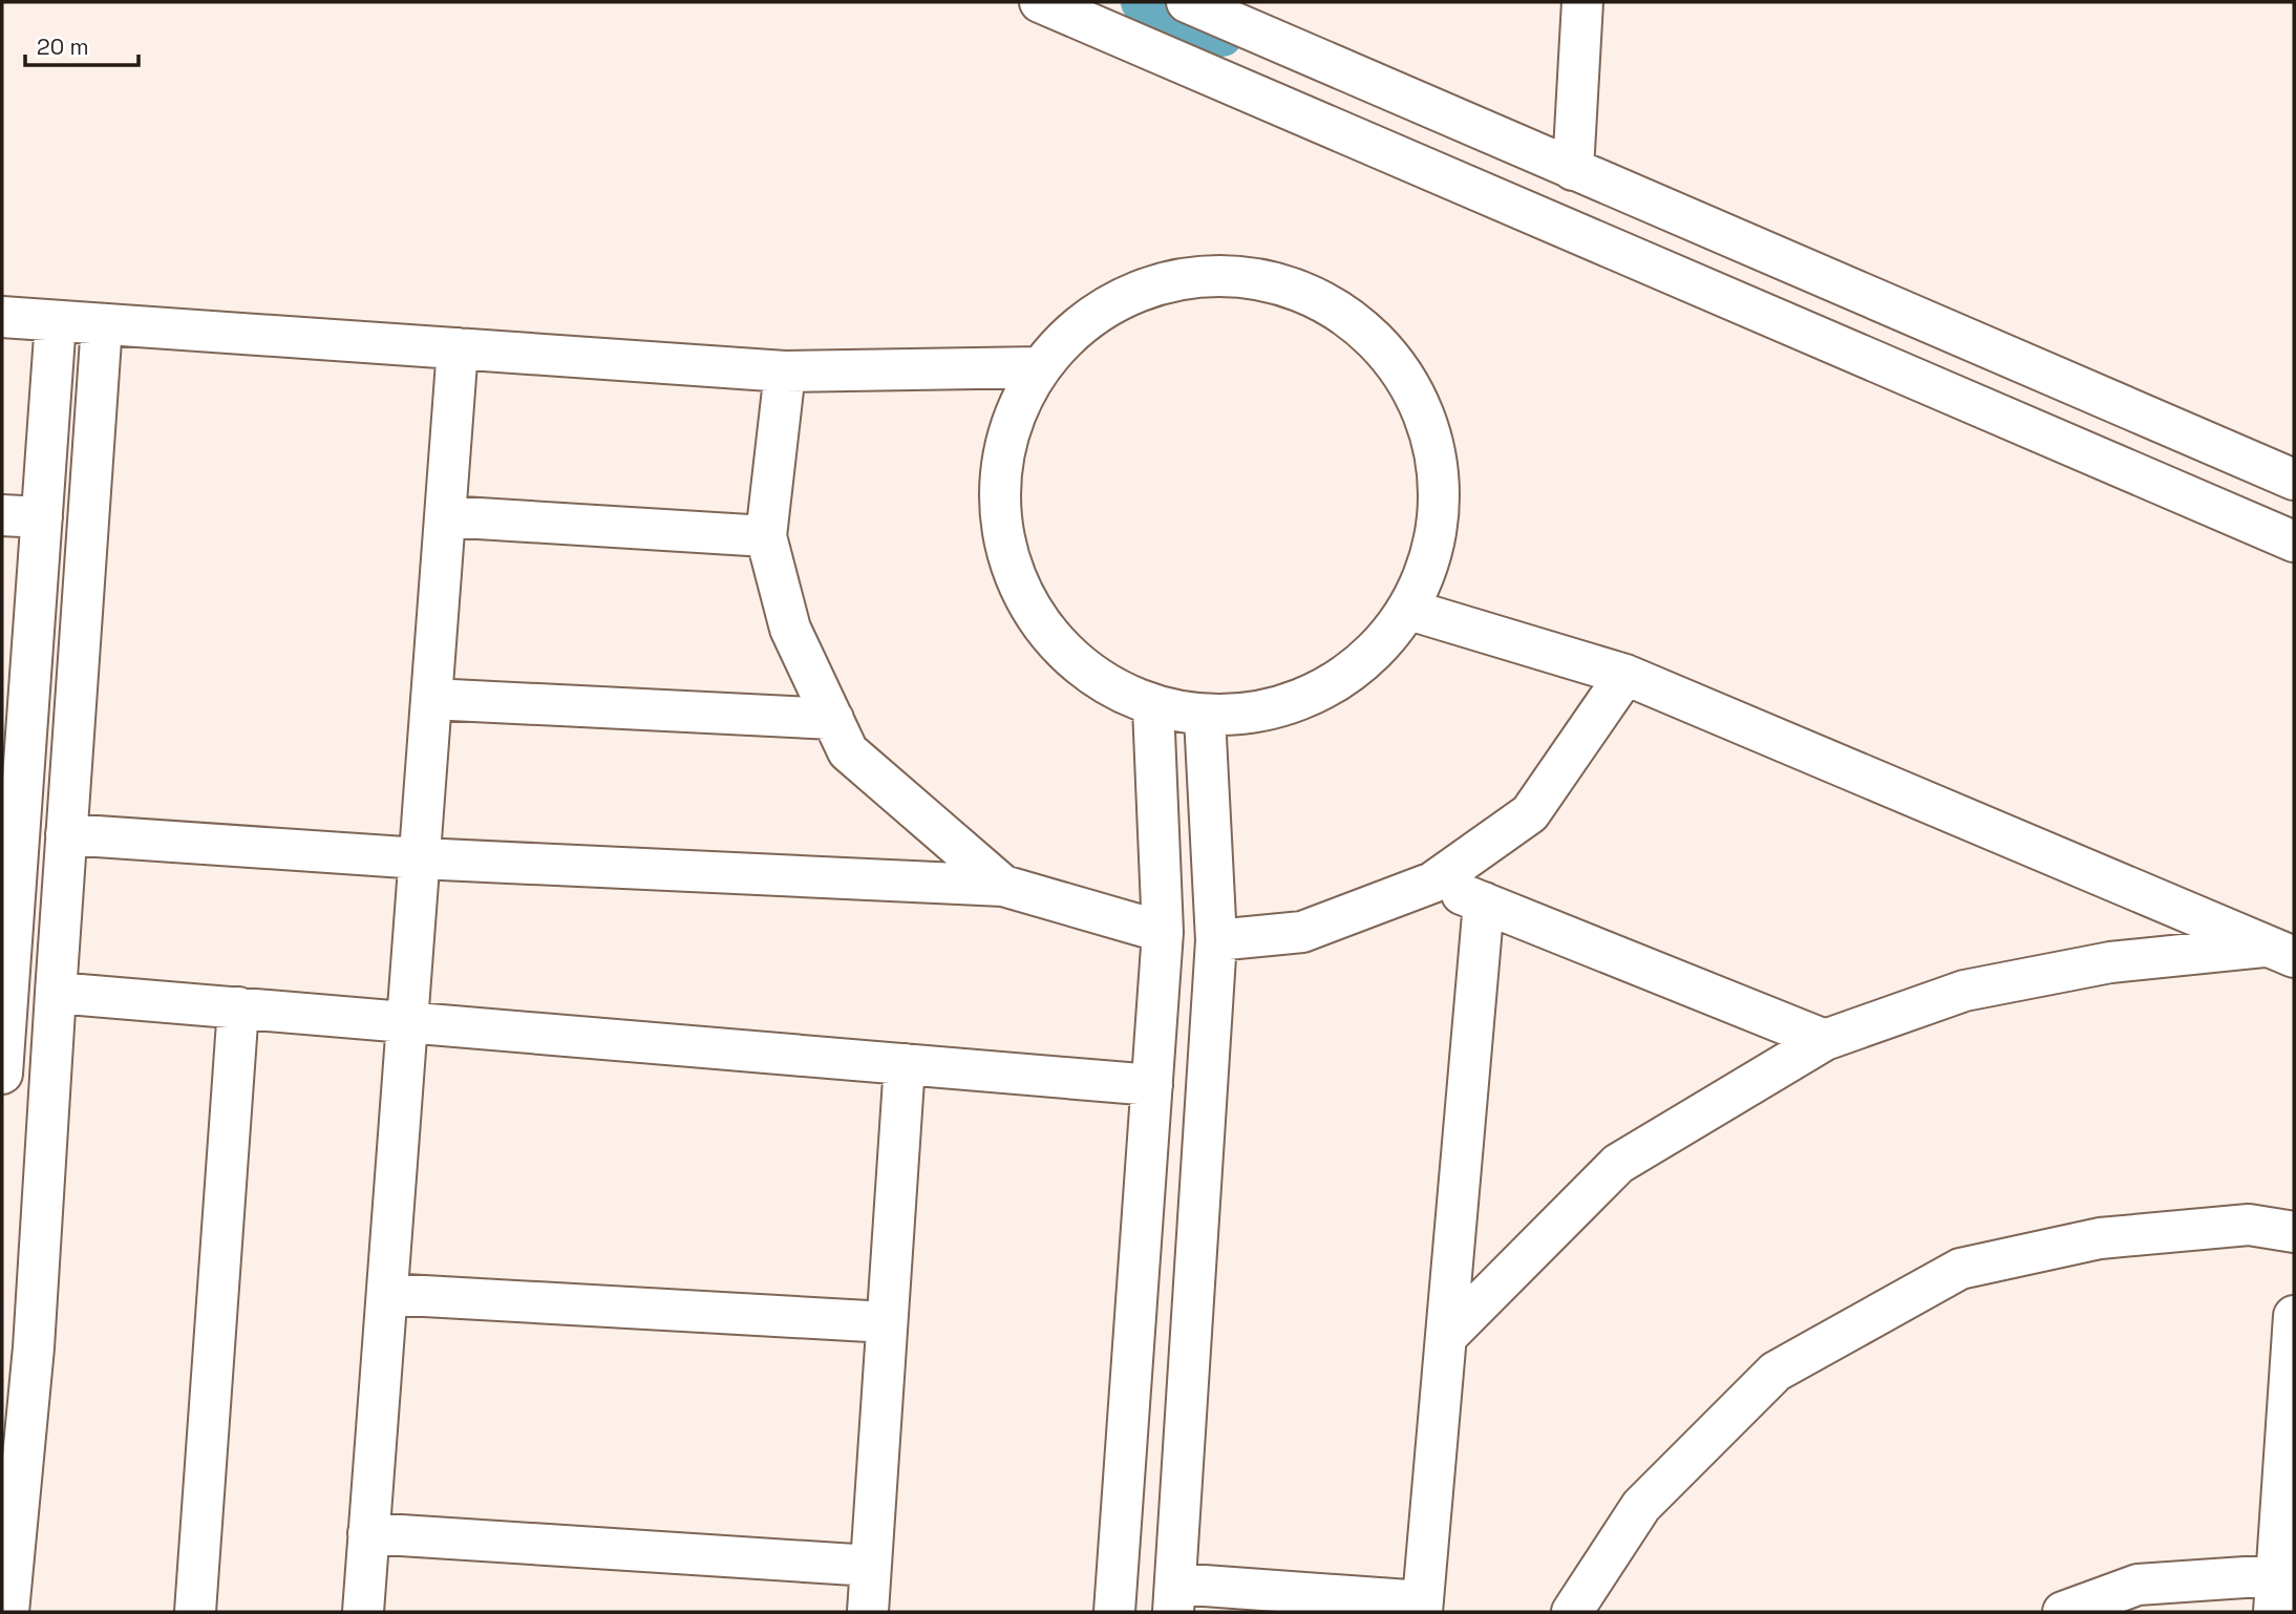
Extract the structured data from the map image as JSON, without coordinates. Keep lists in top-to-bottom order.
{
  "scale_bar": "20 m"
}
